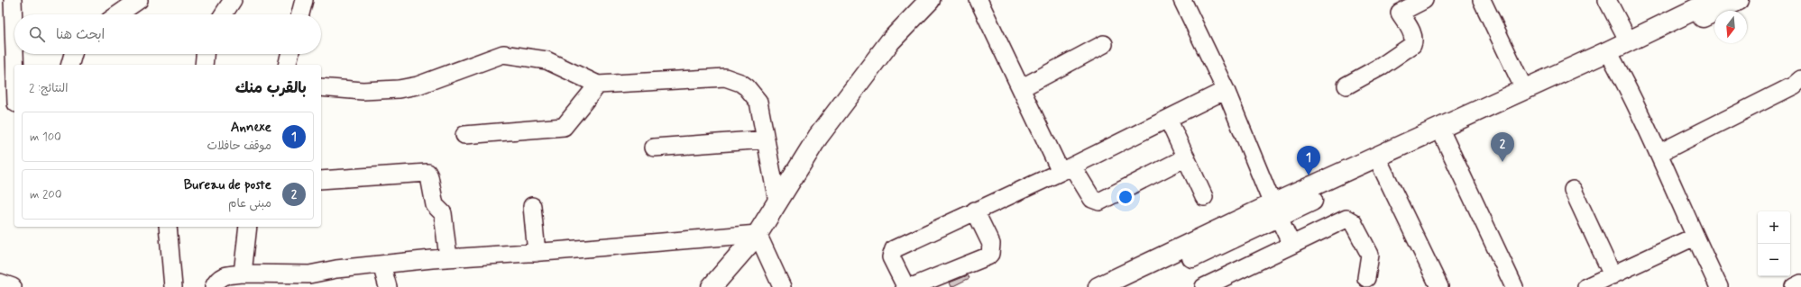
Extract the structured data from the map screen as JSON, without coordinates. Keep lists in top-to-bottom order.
{
  "north": "bottom",
  "page": {
    "search": "ابحث هنا",
    "heading": ["بالقرب منك", "النتائج: 2"],
    "list": [
      {
        "mark": "1",
        "name": "Annexe",
        "note": "موقف حافلات",
        "value": "100 m"
      },
      {
        "mark": "2",
        "name": "Bureau de poste",
        "note": "مبنى عام",
        "value": "200 m"
      }
    ],
    "pins": ["2", "1"],
    "map_buttons": ["+", "−"]
  }
}
